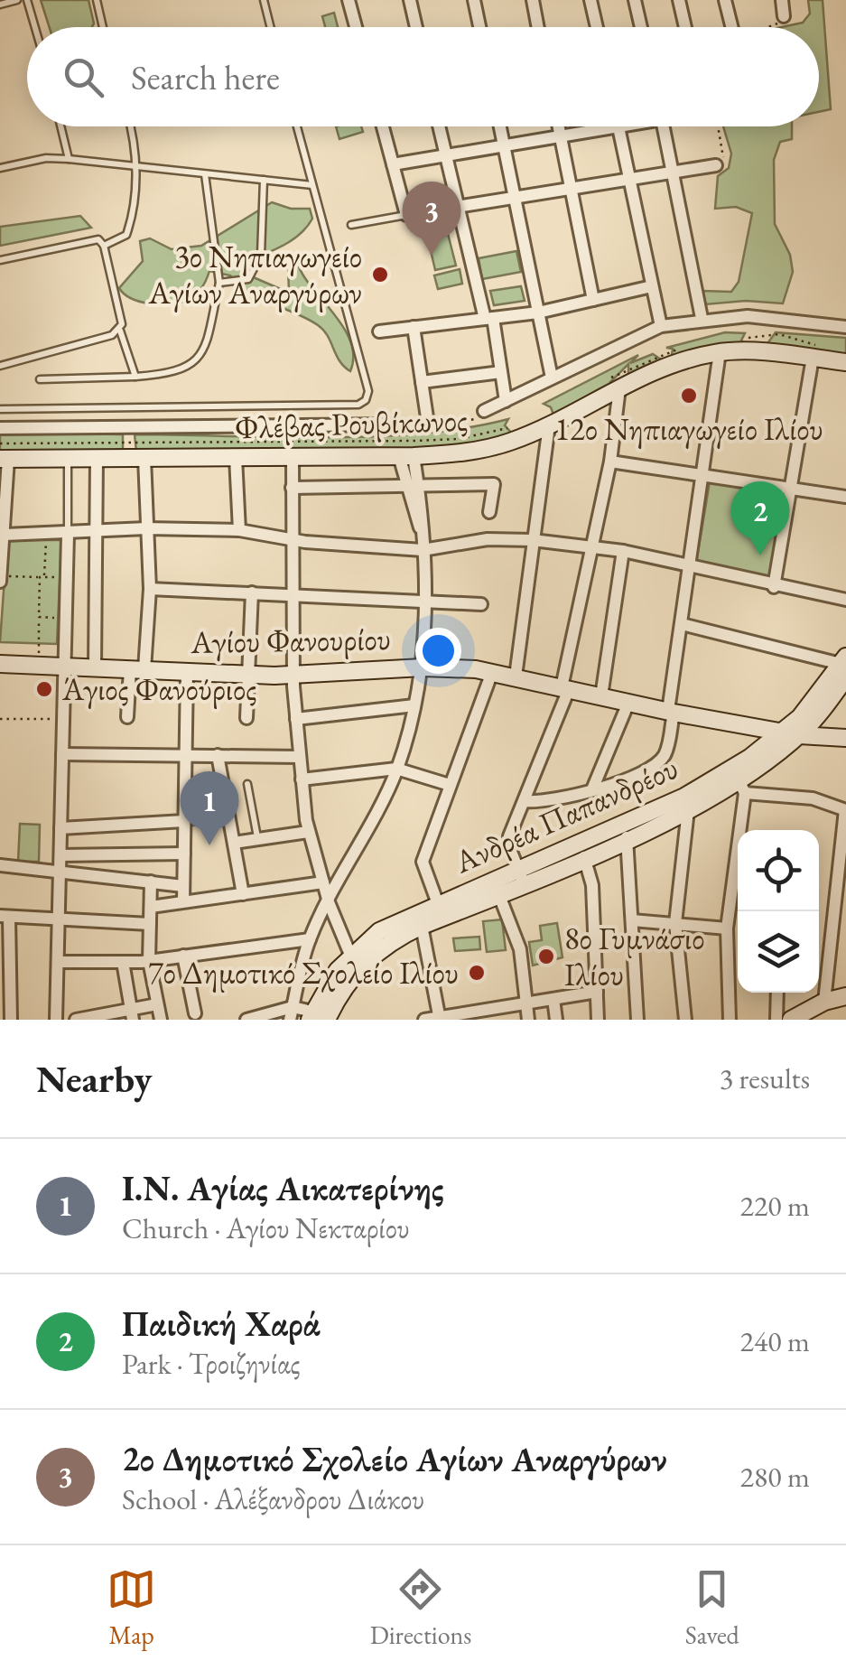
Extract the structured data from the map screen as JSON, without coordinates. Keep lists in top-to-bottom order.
{
  "streets": {
    "street": ["Φλέβας Ρουβίκωνος", "Αγίου Φανουρίου", "Ανδρέα Παπανδρέου"]
  },
  "crossings": [
    ["Αγίου Φανουρίου", "Ανδρέα Παπανδρέου"]
  ],
  "places": [
    "3ο Νηπιαγωγείο Αγίων Αναργύρων",
    "12ο Νηπιαγωγείο Ιλίου",
    "Άγιος Φανούριος",
    "8ο Γυμνάσιο Ιλίου",
    "7ο Δημοτικό Σχολείο Ιλίου"
  ],
  "page": {
    "search": "Search here",
    "pins": ["3", "2", "1"],
    "heading": ["Nearby", "3 results"],
    "list": [
      {
        "mark": "1",
        "name": "Ι.Ν. Αγίας Αικατερίνης",
        "note": "Church · Αγίου Νεκταρίου",
        "value": "220 m"
      },
      {
        "mark": "2",
        "name": "Παιδική Χαρά",
        "note": "Park · Τροιζηνίας",
        "value": "240 m"
      },
      {
        "mark": "3",
        "name": "2ο Δημοτικό Σχολείο Αγίων Αναργύρων",
        "note": "School · Αλέξανδρου Διάκου",
        "value": "280 m"
      }
    ],
    "nav": ["Map", "Directions", "Saved"]
  }
}
